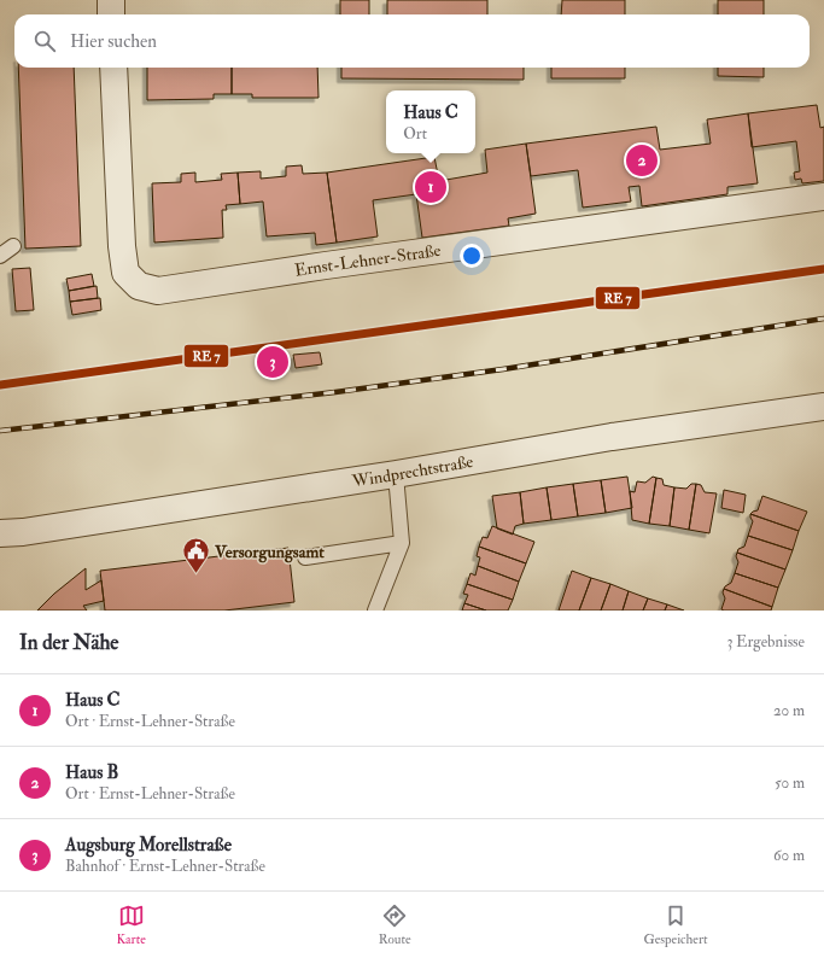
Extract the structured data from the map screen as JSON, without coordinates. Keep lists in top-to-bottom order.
{
  "streets": {
    "street": ["Ernst-Lehner-Straße", "Windprechtstraße"]
  },
  "places": {
    "public building": ["Versorgungsamt"]
  },
  "page": {
    "search": "Hier suchen",
    "popup": ["Haus C", "Ort"],
    "pins": ["2", "1", "3"],
    "heading": ["In der Nähe", "3 Ergebnisse"],
    "list": [
      {
        "mark": "1",
        "name": "Haus C",
        "note": "Ort · Ernst-Lehner-Straße",
        "value": "20 m"
      },
      {
        "mark": "2",
        "name": "Haus B",
        "note": "Ort · Ernst-Lehner-Straße",
        "value": "50 m"
      },
      {
        "mark": "3",
        "name": "Augsburg Morellstraße",
        "note": "Bahnhof · Ernst-Lehner-Straße",
        "value": "60 m"
      }
    ],
    "nav": ["Karte", "Route", "Gespeichert"]
  }
}
